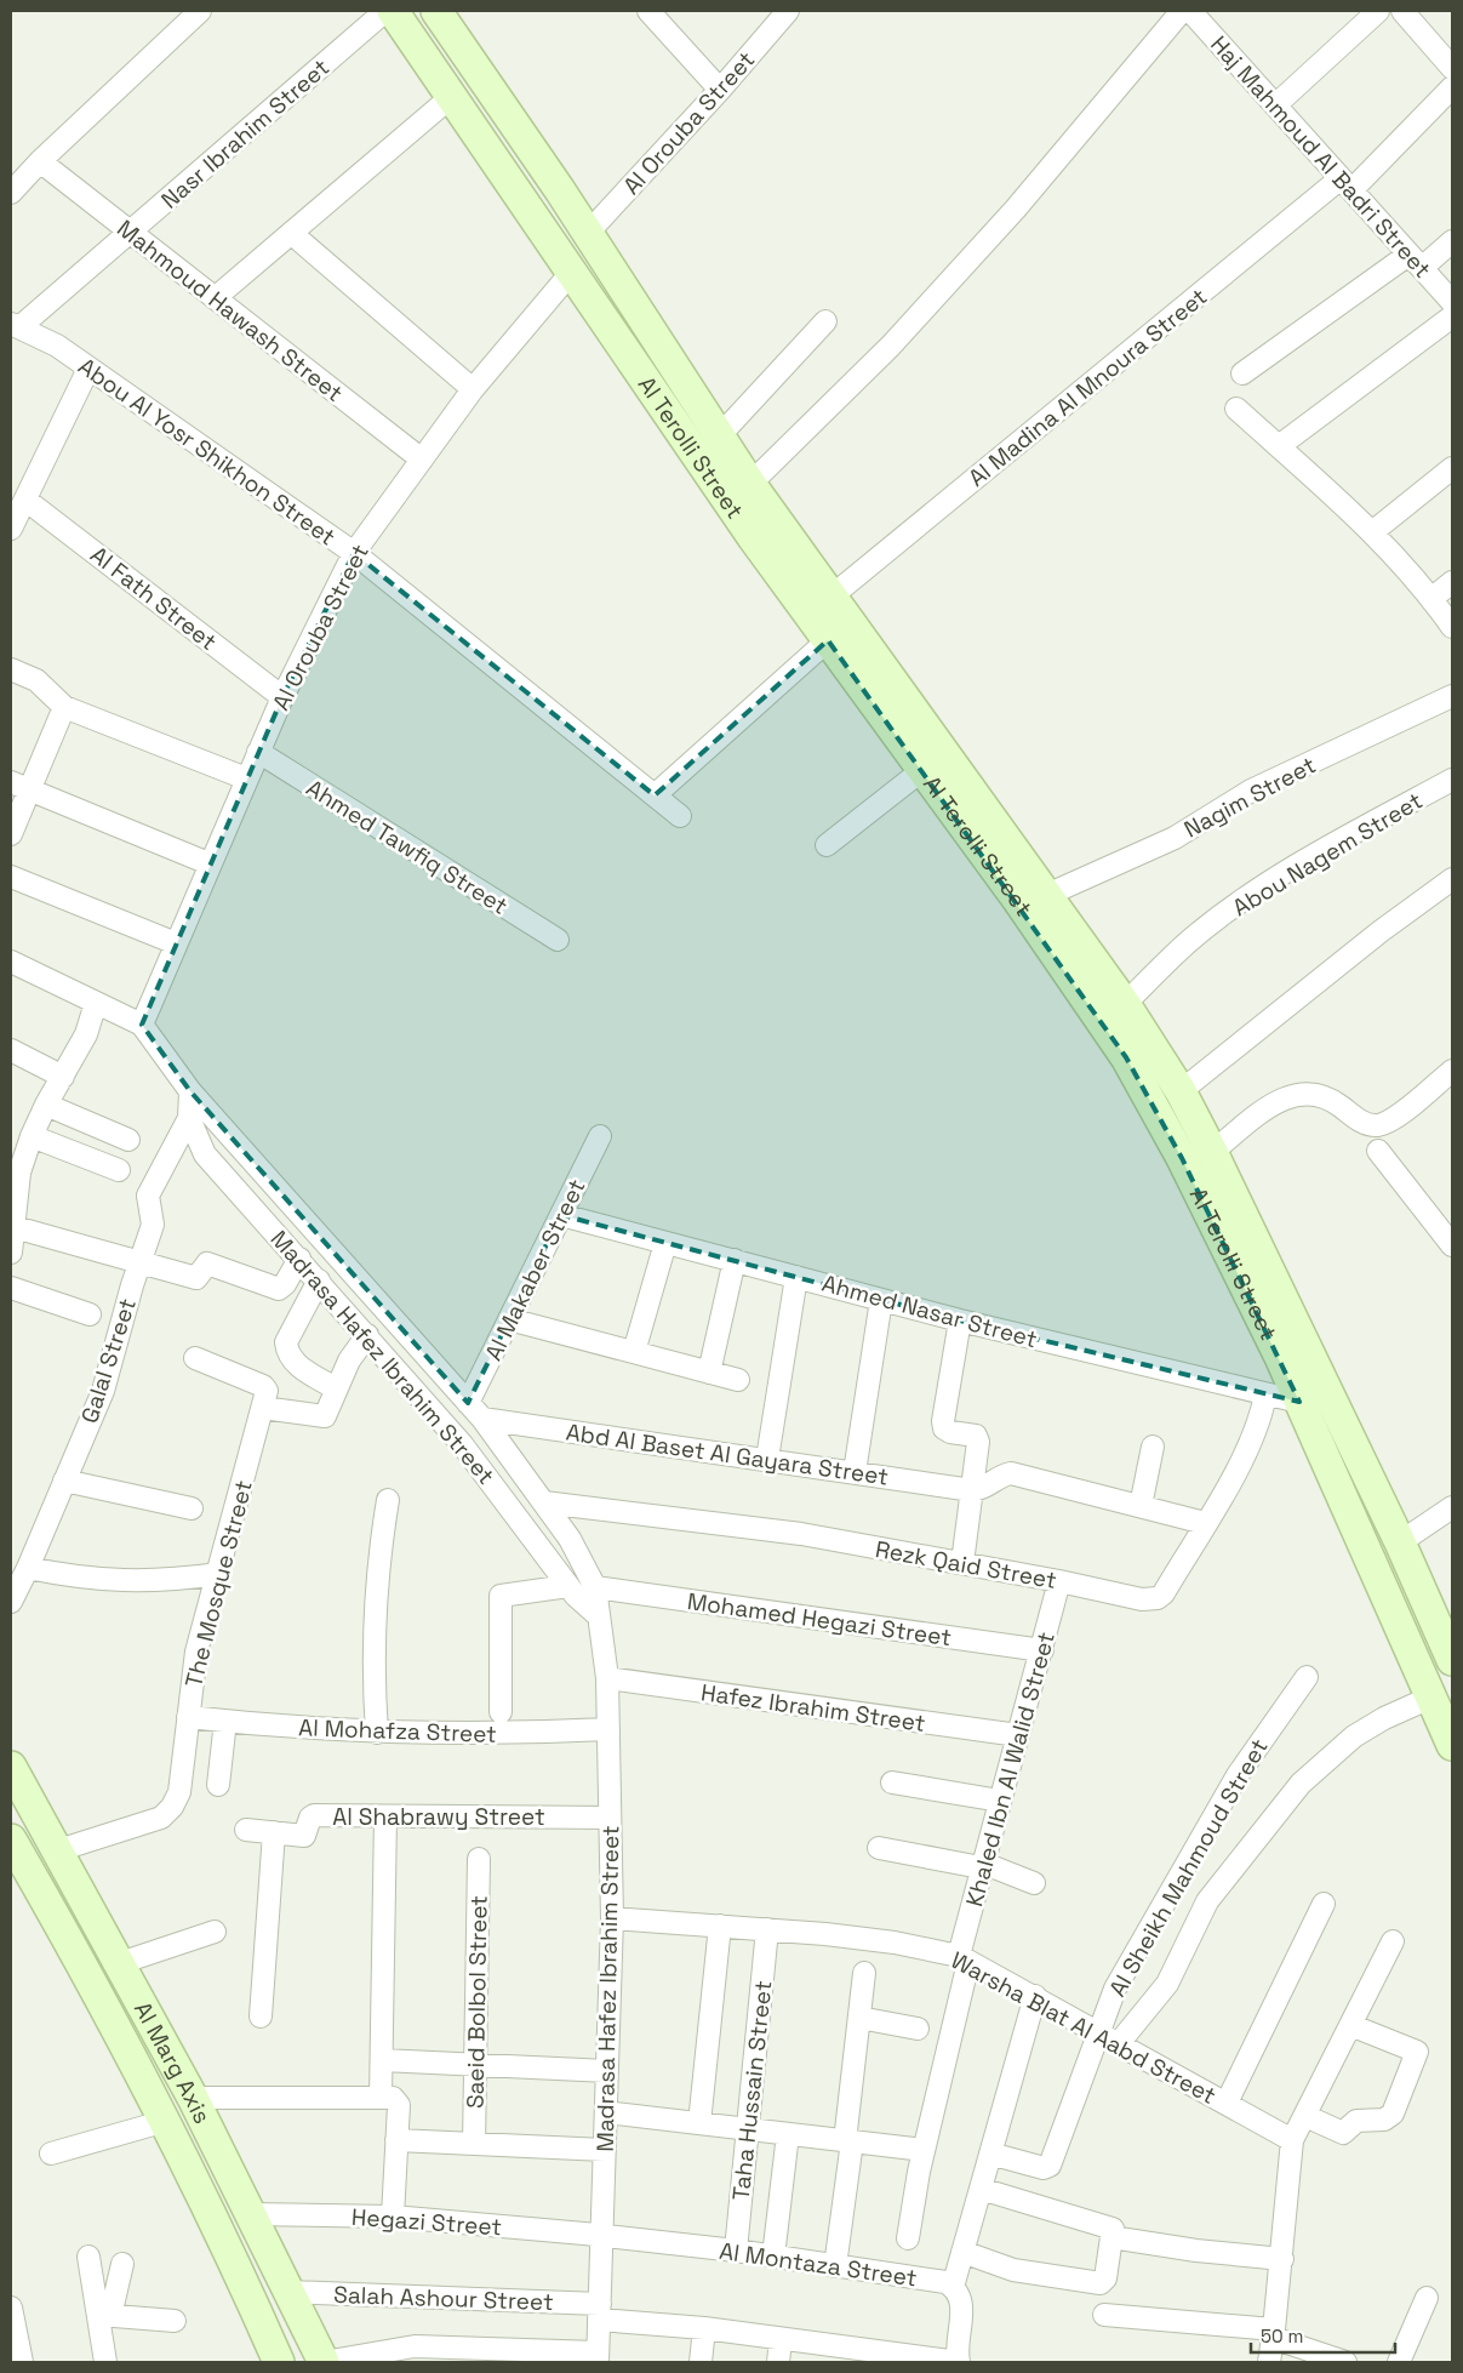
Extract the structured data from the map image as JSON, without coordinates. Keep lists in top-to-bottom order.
{
  "streets": {
    "street": [
      "Al Orouba Street",
      "Nasr Ibrahim Street",
      "Haj Mahmoud Al Badri Street",
      "Mahmoud Hawash Street",
      "Al Madina Al Mnoura Street",
      "Al Terolli Street",
      "Abou Al Yosr Shikhon Street",
      "Al Fath Street",
      "Nagim Street",
      "Ahmed Tawfiq Street",
      "Abou Nagem Street",
      "Al Makaber Street",
      "Ahmed Nasar Street",
      "Madrasa Hafez Ibrahim Street",
      "Galal Street",
      "Abd Al Baset Al Gayara Street",
      "Rezk Qaid Street",
      "The Mosque Street",
      "Mohamed Hegazi Street",
      "Hafez Ibrahim Street",
      "Al Mohafza Street",
      "Khaled Ibn Al Walid Street",
      "Al Shabrawy Street",
      "Al Sheikh Mahmoud Street",
      "Saeid Bolbol Street",
      "Warsha Blat Al Aabd Street",
      "Al Marg Axis",
      "Taha Hussain Street",
      "Hegazi Street",
      "Al Montaza Street",
      "Salah Ashour Street"
    ]
  },
  "crossings": [
    ["Al Orouba Street", "Mahmoud Hawash Street"],
    ["Al Orouba Street", "Al Terolli Street"],
    ["Al Orouba Street", "Abou Al Yosr Shikhon Street"],
    ["Al Orouba Street", "Al Fath Street"],
    ["Al Orouba Street", "Ahmed Tawfiq Street"],
    ["Al Orouba Street", "Madrasa Hafez Ibrahim Street"],
    ["Nasr Ibrahim Street", "Mahmoud Hawash Street"],
    ["Nasr Ibrahim Street", "Abou Al Yosr Shikhon Street"],
    ["Haj Mahmoud Al Badri Street", "Al Madina Al Mnoura Street"],
    ["Al Madina Al Mnoura Street", "Al Terolli Street"],
    ["Al Terolli Street", "Nagim Street"],
    ["Al Terolli Street", "Abou Nagem Street"],
    ["Al Terolli Street", "Ahmed Nasar Street"],
    ["Al Makaber Street", "Ahmed Nasar Street"],
    ["Al Makaber Street", "Madrasa Hafez Ibrahim Street"],
    ["Al Makaber Street", "Abd Al Baset Al Gayara Street"],
    ["Ahmed Nasar Street", "Rezk Qaid Street"],
    ["Madrasa Hafez Ibrahim Street", "Galal Street"],
    ["Madrasa Hafez Ibrahim Street", "Abd Al Baset Al Gayara Street"],
    ["Madrasa Hafez Ibrahim Street", "Rezk Qaid Street"],
    ["Madrasa Hafez Ibrahim Street", "Mohamed Hegazi Street"],
    ["Madrasa Hafez Ibrahim Street", "Hafez Ibrahim Street"],
    ["Madrasa Hafez Ibrahim Street", "Al Mohafza Street"],
    ["Madrasa Hafez Ibrahim Street", "Al Shabrawy Street"],
    ["Madrasa Hafez Ibrahim Street", "Warsha Blat Al Aabd Street"],
    ["Madrasa Hafez Ibrahim Street", "Hegazi Street"],
    ["Madrasa Hafez Ibrahim Street", "Al Montaza Street"],
    ["Madrasa Hafez Ibrahim Street", "Salah Ashour Street"],
    ["Rezk Qaid Street", "Khaled Ibn Al Walid Street"],
    ["The Mosque Street", "Al Mohafza Street"],
    ["The Mosque Street", "Al Marg Axis"],
    ["Mohamed Hegazi Street", "Khaled Ibn Al Walid Street"],
    ["Hafez Ibrahim Street", "Khaled Ibn Al Walid Street"],
    ["Khaled Ibn Al Walid Street", "Warsha Blat Al Aabd Street"],
    ["Al Sheikh Mahmoud Street", "Warsha Blat Al Aabd Street"],
    ["Warsha Blat Al Aabd Street", "Taha Hussain Street"],
    ["Al Marg Axis", "Hegazi Street"],
    ["Al Marg Axis", "Salah Ashour Street"],
    ["Taha Hussain Street", "Al Montaza Street"],
    ["Hegazi Street", "Al Montaza Street"]
  ],
  "scale_bar": "50 m"
}
